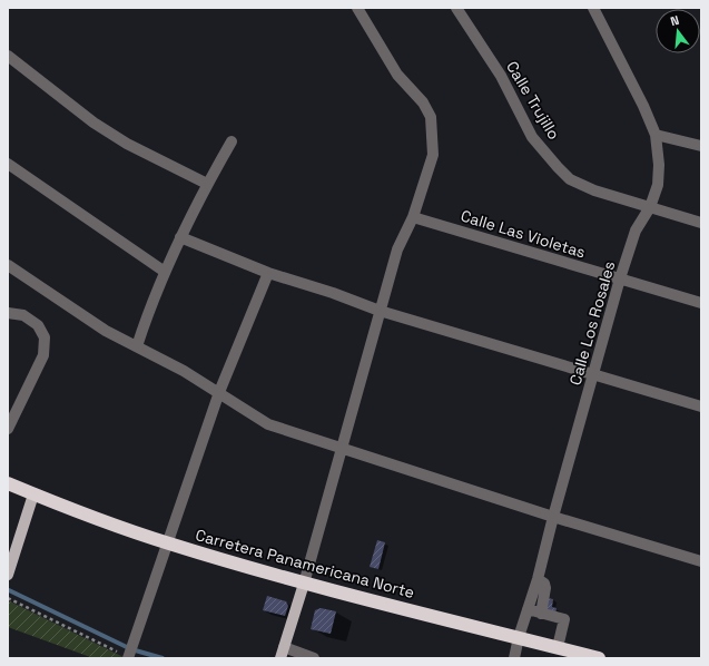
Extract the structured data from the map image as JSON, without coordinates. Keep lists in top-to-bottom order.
{
  "streets": {
    "highway": ["Carretera Panamericana Norte"],
    "street": ["Calle Trujillo", "Calle Las Violetas", "Calle Los Rosales"]
  },
  "crossings": [
    ["Calle Trujillo", "Calle Los Rosales"],
    ["Calle Las Violetas", "Calle Los Rosales"],
    ["Calle Los Rosales", "Carretera Panamericana Norte"]
  ],
  "north": "top"
}
